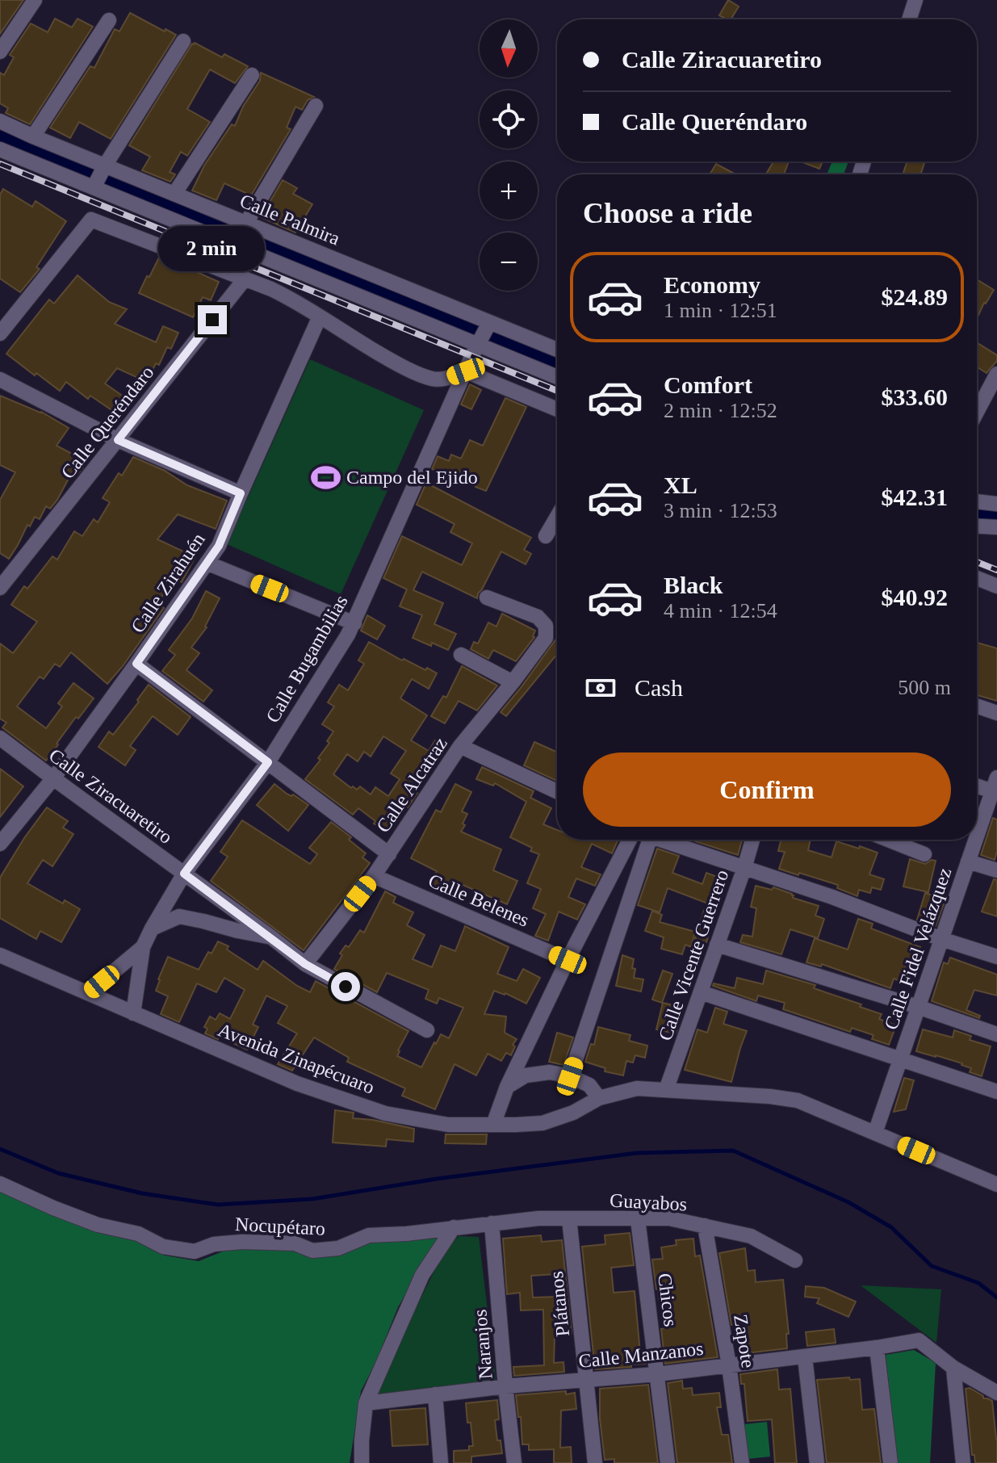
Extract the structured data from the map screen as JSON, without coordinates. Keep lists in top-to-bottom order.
{
  "streets": {
    "street": [
      "Calle Palmira",
      "Calle Queréndaro",
      "Calle Zirahuén",
      "Calle Bugambilias",
      "Calle Alcatraz",
      "Calle Ziracuaretiro",
      "Calle Belenes",
      "Calle Fidel Velázquez",
      "Calle Vicente Guerrero",
      "Avenida Zinapécuaro",
      "Guayabos",
      "Nocupétaro",
      "Chicos",
      "Plátanos",
      "Zapote",
      "Naranjos",
      "Calle Manzanos"
    ]
  },
  "crossings": [
    ["Calle Palmira", "Calle Bugambilias"],
    ["Calle Zirahuén", "Calle Ziracuaretiro"],
    ["Calle Bugambilias", "Calle Ziracuaretiro"],
    ["Calle Bugambilias", "Avenida Zinapécuaro"],
    ["Calle Alcatraz", "Calle Ziracuaretiro"],
    ["Calle Alcatraz", "Calle Belenes"],
    ["Calle Fidel Velázquez", "Avenida Zinapécuaro"],
    ["Calle Vicente Guerrero", "Avenida Zinapécuaro"],
    ["Guayabos", "Nocupétaro"],
    ["Guayabos", "Chicos"],
    ["Guayabos", "Plátanos"],
    ["Guayabos", "Zapote"],
    ["Guayabos", "Naranjos"],
    ["Nocupétaro", "Naranjos"],
    ["Chicos", "Calle Manzanos"],
    ["Plátanos", "Calle Manzanos"],
    ["Zapote", "Calle Manzanos"],
    ["Naranjos", "Calle Manzanos"]
  ],
  "places": {
    "sports": ["Campo del Ejido"]
  },
  "north": "bottom",
  "page": {
    "map_buttons": ["+", "−"],
    "banner": ["Calle Ziracuaretiro", "Calle Queréndaro"],
    "heading": "Choose a ride",
    "bubble": "2 min",
    "list": [
      {
        "name": "Economy",
        "note": "1 min · 12:51",
        "value": "$24.89"
      },
      {
        "name": "Comfort",
        "note": "2 min · 12:52",
        "value": "$33.60"
      },
      {
        "name": "XL",
        "note": "3 min · 12:53",
        "value": "$42.31"
      },
      {
        "name": "Black",
        "note": "4 min · 12:54",
        "value": "$40.92"
      }
    ],
    "pay": ["Cash", "500 m"],
    "buttons": "Confirm"
  }
}
